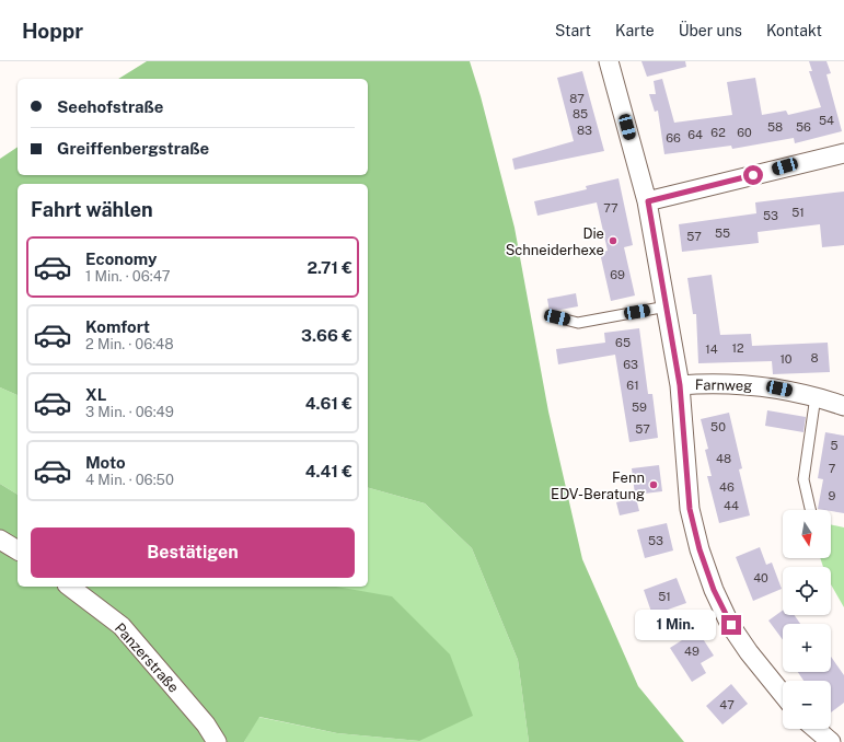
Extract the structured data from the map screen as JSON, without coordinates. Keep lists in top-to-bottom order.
{
  "streets": {
    "street": ["Farnweg", "Panzerstraße"]
  },
  "places": ["Die Schneiderhexe", "Fenn EDV-Beratung"],
  "house_numbers": [
    "87",
    "85",
    "54",
    "58",
    "56",
    "83",
    "62",
    "60",
    "64",
    "66",
    "77",
    "51",
    "53",
    "55",
    "57",
    "69",
    "65",
    "12",
    "14",
    "8",
    "10",
    "63",
    "61",
    "59",
    "50",
    "57",
    "5",
    "48",
    "7",
    "46",
    "9",
    "44",
    "53",
    "40",
    "51",
    "49",
    "47"
  ],
  "north": "bottom",
  "page": {
    "header": "Hoppr",
    "nav": [
      "Start",
      "Karte",
      "Über uns",
      "Kontakt"
    ],
    "banner": ["Seehofstraße", "Greiffenbergstraße"],
    "heading": "Fahrt wählen",
    "list": [
      {
        "name": "Economy",
        "note": "1 Min. · 06:47",
        "value": "2.71 €"
      },
      {
        "name": "Komfort",
        "note": "2 Min. · 06:48",
        "value": "3.66 €"
      },
      {
        "name": "XL",
        "note": "3 Min. · 06:49",
        "value": "4.61 €"
      },
      {
        "name": "Moto",
        "note": "4 Min. · 06:50",
        "value": "4.41 €"
      }
    ],
    "map_buttons": ["+", "−"],
    "buttons": "Bestätigen",
    "bubble": "1 Min."
  }
}
